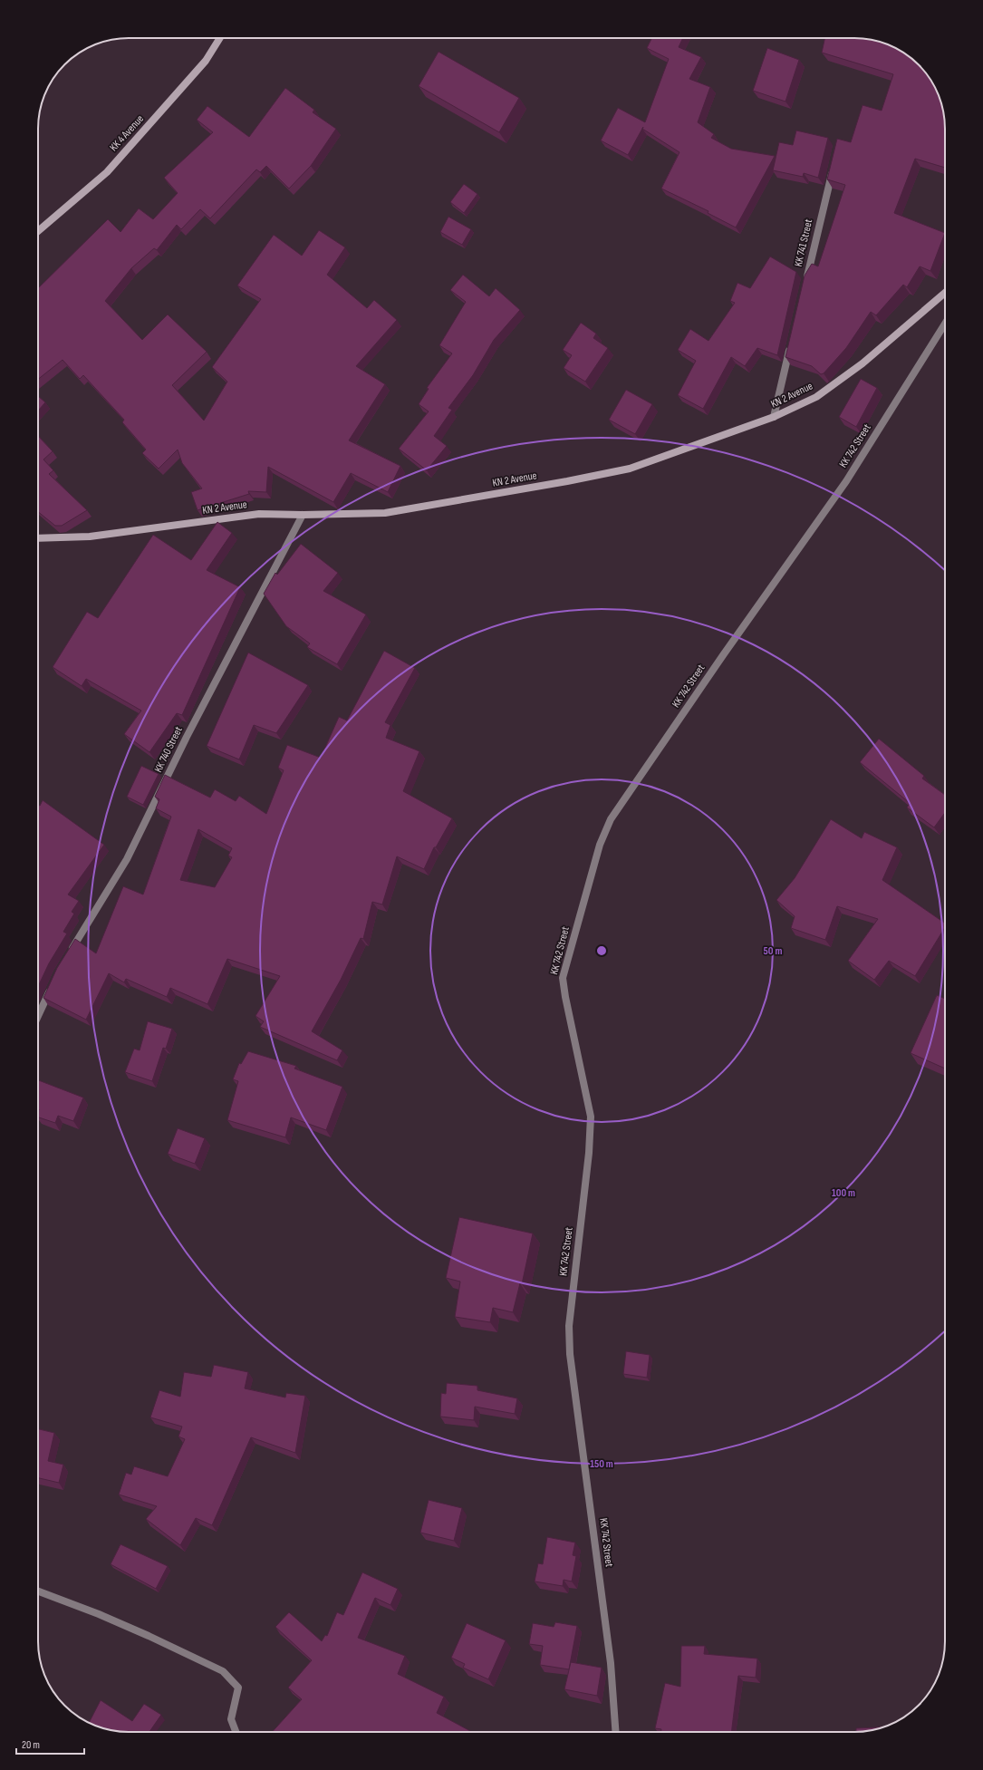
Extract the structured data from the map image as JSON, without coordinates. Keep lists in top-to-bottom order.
{
  "streets": {
    "street": [
      "KK 4 Avenue",
      "KK 741 Street",
      "KN 2 Avenue",
      "KK 742 Street",
      "KK 740 Street"
    ]
  },
  "crossings": [
    ["KN 2 Avenue", "KK 740 Street"]
  ],
  "scale_bar": "20 m",
  "rings": ["50 m", "100 m", "150 m"]
}
